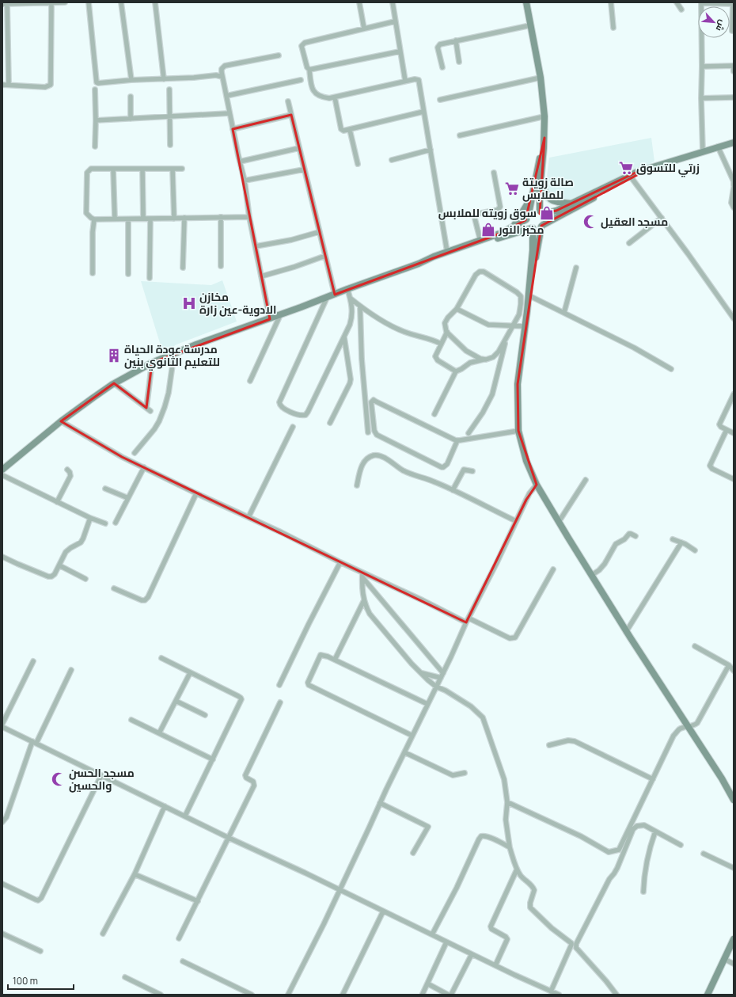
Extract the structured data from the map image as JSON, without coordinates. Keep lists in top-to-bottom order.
{
  "places": {
    "supermarket": ["زرتي للتسوق", "صالة زويتة للملابس"],
    "shop": ["سوق زويته للملابس", "مخبز النور"],
    "mosque": ["مسجد العقيل", "مسجد الحسن والحسين"],
    "hospital": ["مخازن الادوية-عين زارة"],
    "building": ["مدرسة عودة الحياة للتعليم الثانوي بنين"]
  },
  "scale_bar": "100 m",
  "north": "bottom right"
}
